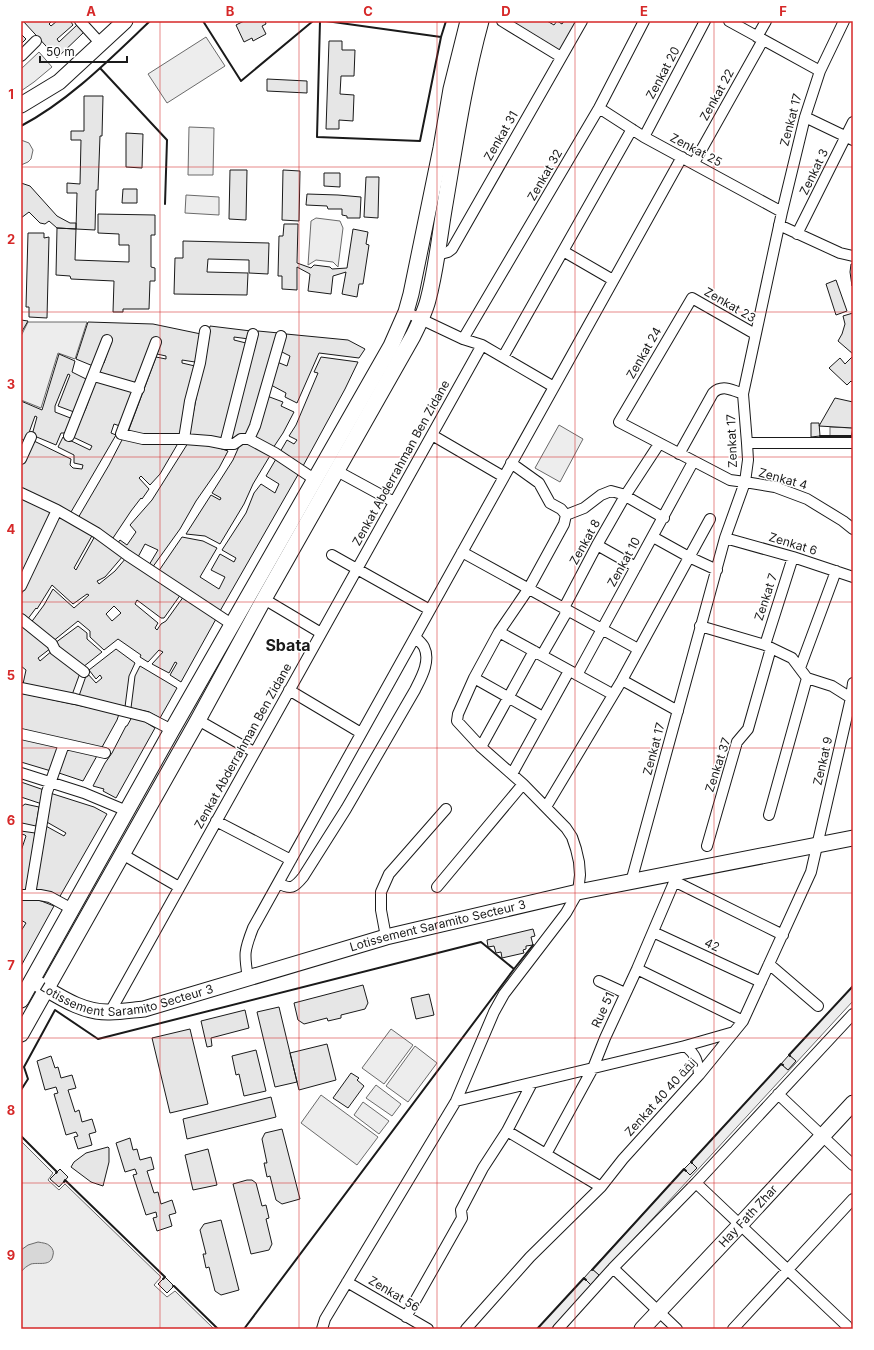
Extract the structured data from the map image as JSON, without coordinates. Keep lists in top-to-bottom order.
{
  "streets": {
    "main road": ["Lotissement Saramito Secteur 3", "Hay Fath Zhar"],
    "street": [
      "Zenkat 20",
      "Zenkat 22",
      "Zenkat 17",
      "Zenkat 31",
      "Zenkat 25",
      "Zenkat 3",
      "Zenkat 32",
      "Zenkat 23",
      "Zenkat 24",
      "Zenkat Abderrahman Ben Zidane",
      "Zenkat 4",
      "Zenkat 8",
      "Zenkat 6",
      "Zenkat 10",
      "Zenkat 7",
      "Zenkat 9",
      "Zenkat 37",
      "42",
      "Rue 51",
      "Zenkat 40 زنقة 40",
      "Zenkat 56"
    ]
  },
  "crossings": [
    ["Zenkat 20", "Zenkat 25"],
    ["Zenkat 22", "Zenkat 25"],
    ["Zenkat 17", "Zenkat 25"],
    ["Zenkat 17", "Zenkat 23"],
    ["Zenkat 17", "Zenkat 4"],
    ["Zenkat 17", "Zenkat 6"],
    ["Zenkat 17", "Lotissement Saramito Secteur 3"],
    ["Zenkat 25", "Zenkat 32"],
    ["Zenkat 23", "Zenkat 24"],
    ["Zenkat 24", "Zenkat 4"],
    ["Zenkat Abderrahman Ben Zidane", "Lotissement Saramito Secteur 3"],
    ["Zenkat 4", "Zenkat 8"],
    ["Zenkat 4", "Zenkat 10"],
    ["Zenkat 6", "Zenkat 7"],
    ["Zenkat 7", "Zenkat 37"],
    ["Zenkat 9", "Lotissement Saramito Secteur 3"],
    ["Zenkat 9", "Zenkat 40 زنقة 40"],
    ["Lotissement Saramito Secteur 3", "Rue 51"],
    ["Lotissement Saramito Secteur 3", "Zenkat 40 زنقة 40"],
    ["42", "Rue 51"],
    ["42", "Zenkat 40 زنقة 40"]
  ],
  "districts": ["Sbata"],
  "scale_bar": "50 m",
  "grid": {
    "columns": [
      "A",
      "B",
      "C",
      "D",
      "E",
      "F"
    ],
    "rows": [
      "1",
      "2",
      "3",
      "4",
      "5",
      "6",
      "7",
      "8",
      "9"
    ]
  }
}
